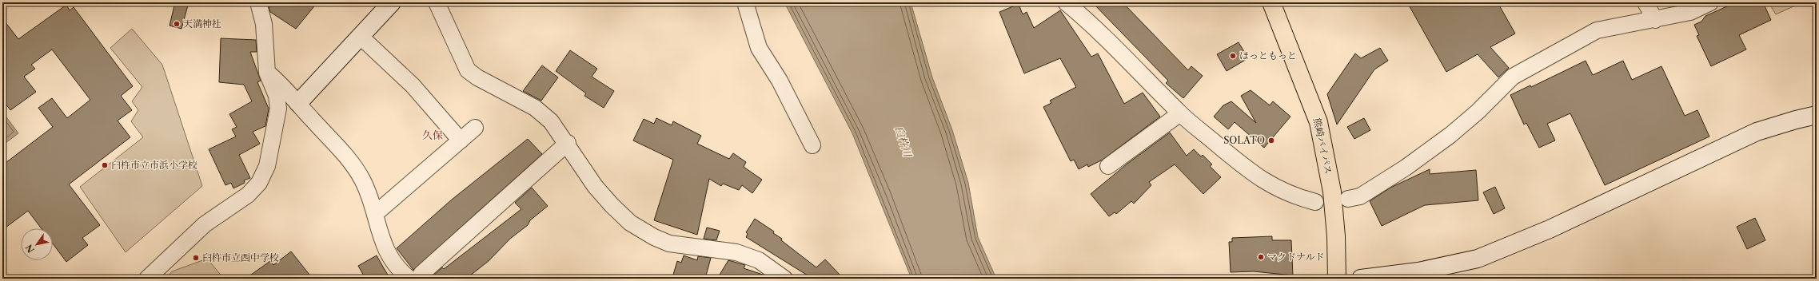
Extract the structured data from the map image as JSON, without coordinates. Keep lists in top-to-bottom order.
{
  "streets": {
    "highway": ["熊崎バイパス"]
  },
  "districts": ["久保"],
  "water": ["臼杵川"],
  "places": [
    "天満神社",
    "ほっともっと",
    "SOLATO",
    "臼杵市立市浜小学校",
    "マクドナルド",
    "臼杵市立西中学校"
  ],
  "north": "bottom left"
}
